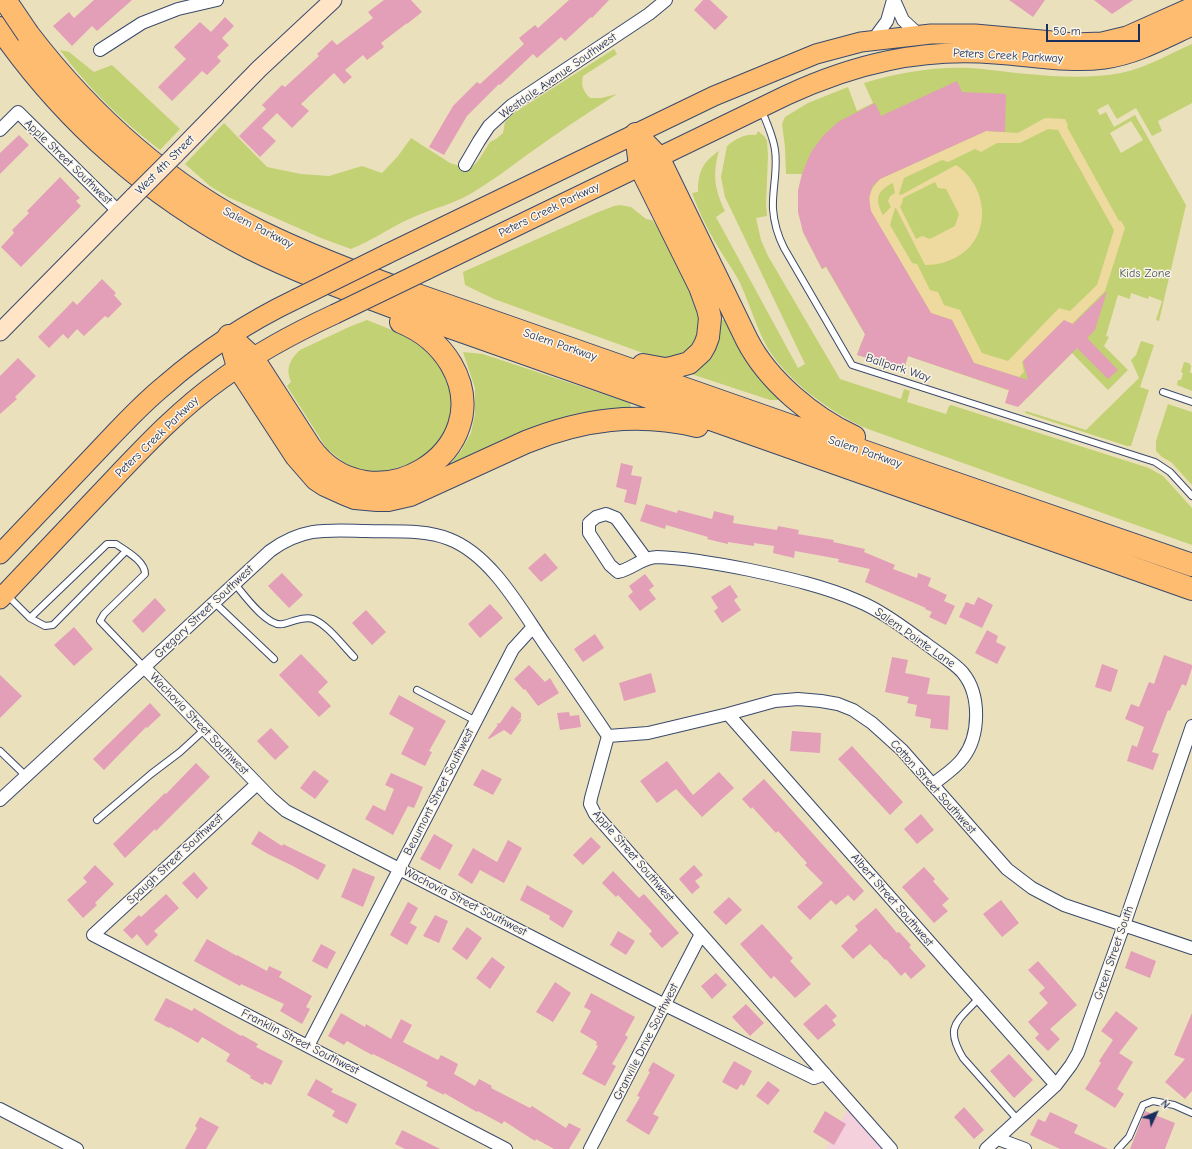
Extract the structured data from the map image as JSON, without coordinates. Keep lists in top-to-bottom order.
{
  "streets": {
    "highway": ["Salem Parkway"],
    "main road": ["Peters Creek Parkway"],
    "street": [
      "Westdale Avenue Southwest",
      "Apple Street Southwest",
      "West 4th Street",
      "Gregory Street Southwest",
      "Salem Pointe Lane",
      "Wachovia Street Southwest",
      "Cotton Street Southwest",
      "Beaumont Street Southwest",
      "Spaugh Street Southwest",
      "Albert Street Southwest",
      "Green Street South",
      "Franklin Street Southwest",
      "Granville Drive Southwest"
    ],
    "lane": ["Ballpark Way"]
  },
  "crossings": [
    ["Peters Creek Parkway", "Ballpark Way"],
    ["Apple Street Southwest", "West 4th Street"],
    ["Apple Street Southwest", "Wachovia Street Southwest"],
    ["Apple Street Southwest", "Cotton Street Southwest"],
    ["Apple Street Southwest", "Granville Drive Southwest"],
    ["Gregory Street Southwest", "Wachovia Street Southwest"],
    ["Gregory Street Southwest", "Beaumont Street Southwest"],
    ["Salem Pointe Lane", "Cotton Street Southwest"],
    ["Wachovia Street Southwest", "Beaumont Street Southwest"],
    ["Wachovia Street Southwest", "Spaugh Street Southwest"],
    ["Wachovia Street Southwest", "Granville Drive Southwest"],
    ["Cotton Street Southwest", "Albert Street Southwest"],
    ["Cotton Street Southwest", "Green Street South"],
    ["Beaumont Street Southwest", "Franklin Street Southwest"],
    ["Spaugh Street Southwest", "Franklin Street Southwest"],
    ["Albert Street Southwest", "Green Street South"]
  ],
  "parks": ["Kids Zone"],
  "scale_bar": "50 m",
  "north": "top right"
}
